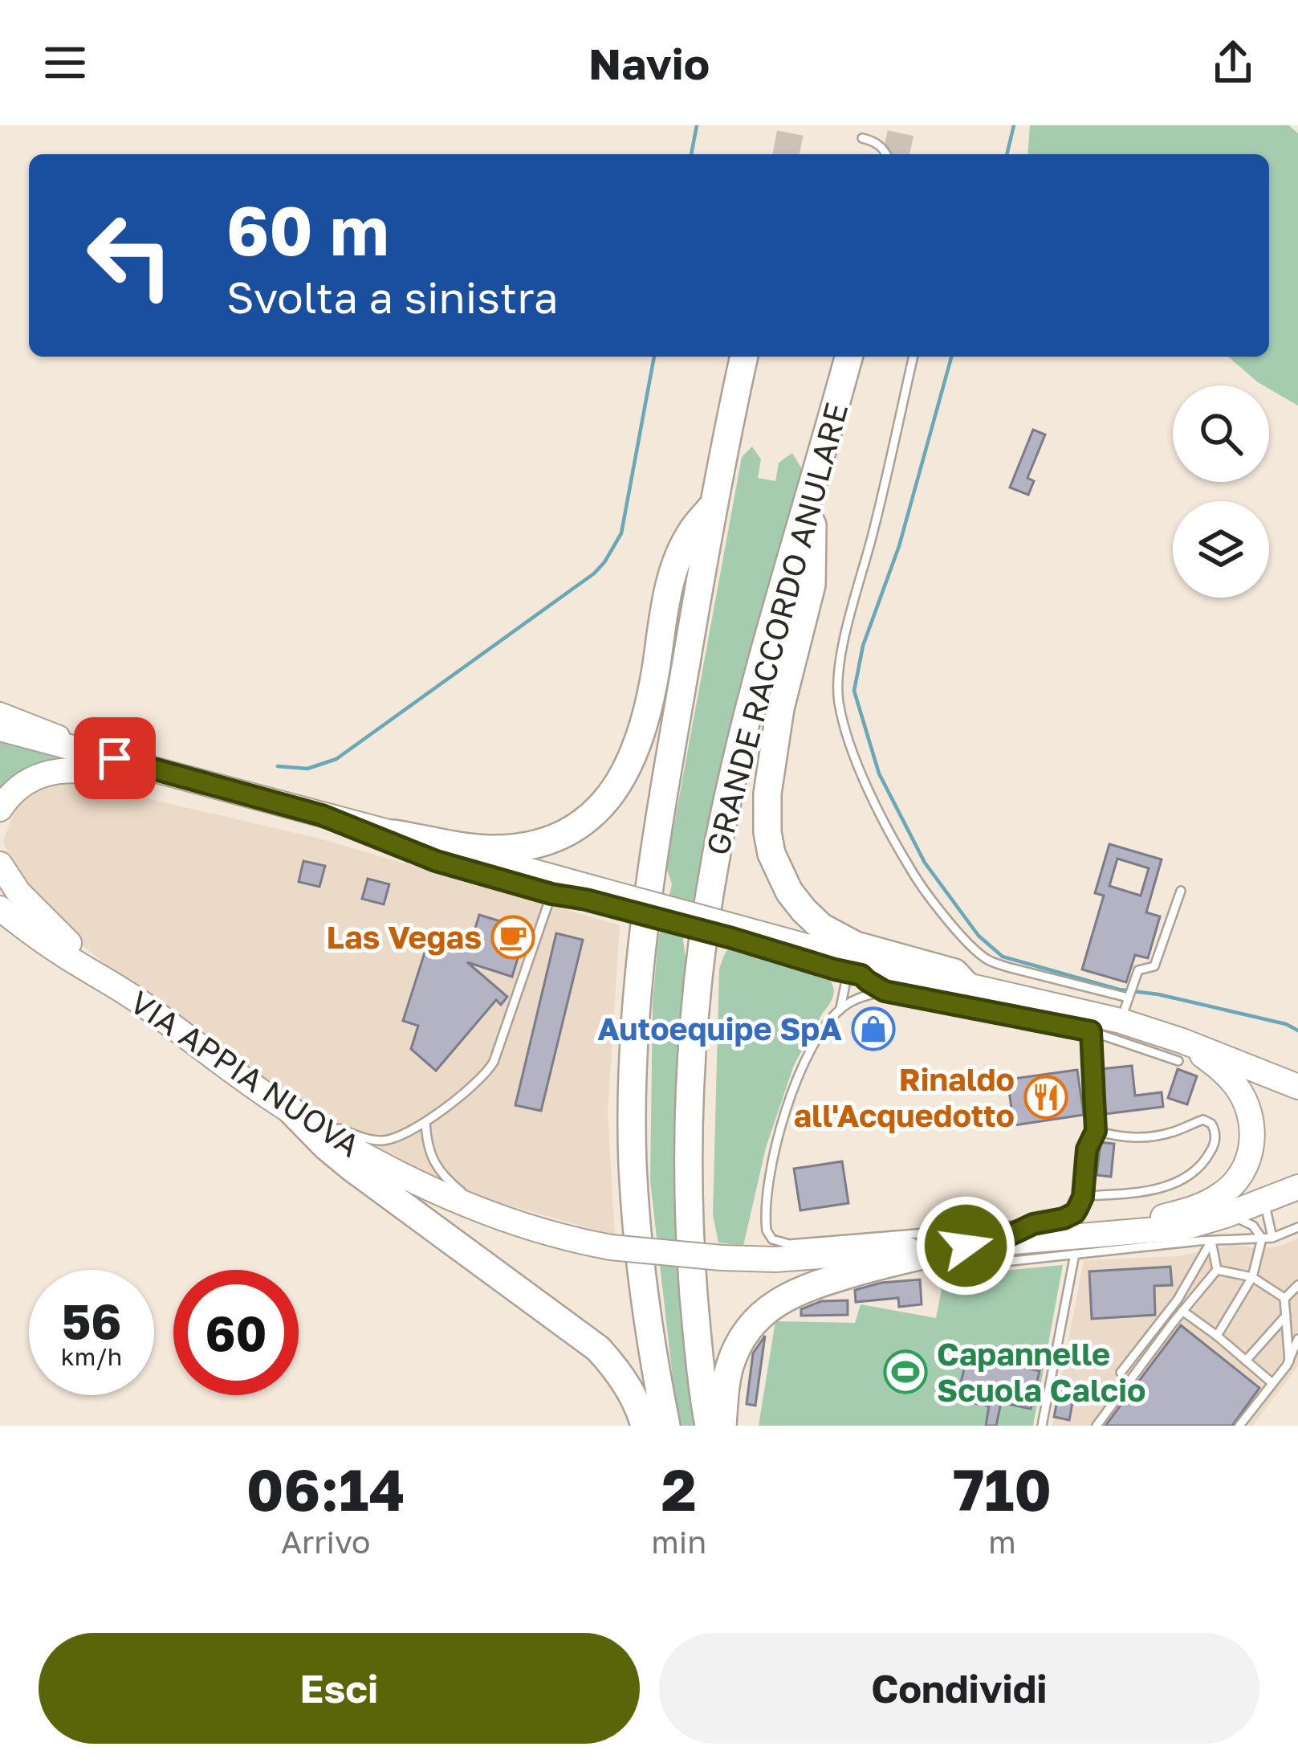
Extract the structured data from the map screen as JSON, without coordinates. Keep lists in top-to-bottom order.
{
  "streets": {
    "highway": ["GRANDE RACCORDO ANULARE"],
    "main road": ["VIA APPIA NUOVA"]
  },
  "places": {
    "cafe": ["Las Vegas"],
    "shop": ["Autoequipe SpA"],
    "restaurant": ["Rinaldo all'Acquedotto"],
    "sports": ["Capannelle Scuola Calcio"]
  },
  "page": {
    "header": "Navio",
    "turn": ["60 m", "Svolta a sinistra"],
    "speed": "56 km/h",
    "limit": "60",
    "eta": [
      "06:14",
      "Arrivo",
      "2",
      "min",
      "710",
      "m"
    ],
    "buttons": ["Esci", "Condividi"]
  }
}
